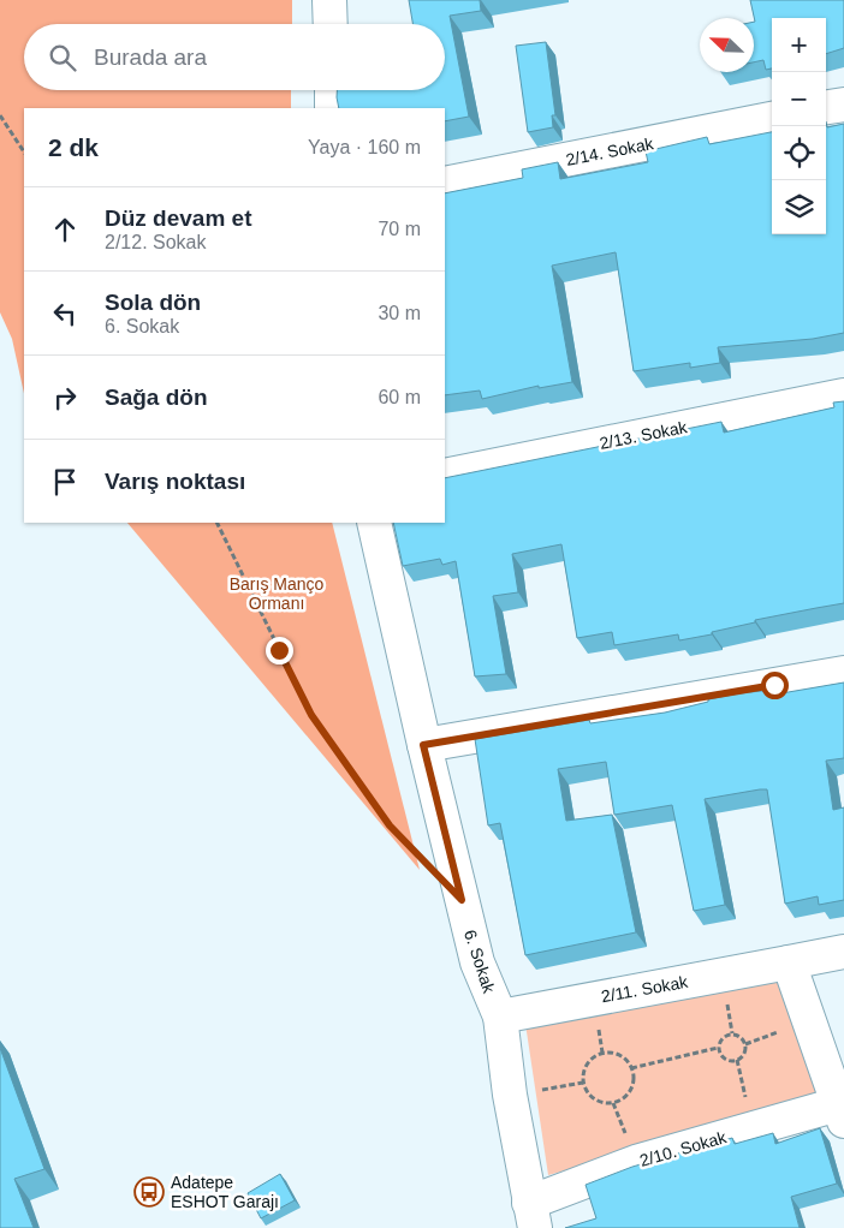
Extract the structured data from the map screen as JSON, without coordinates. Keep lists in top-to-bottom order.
{
  "streets": {
    "street": [
      "2/14. Sokak",
      "2/13. Sokak",
      "6. Sokak",
      "2/11. Sokak",
      "2/10. Sokak"
    ]
  },
  "crossings": [
    ["6. Sokak", "2/11. Sokak"],
    ["6. Sokak", "2/10. Sokak"]
  ],
  "parks": ["Barış Manço Ormanı"],
  "places": {
    "bus stop": ["Adatepe ESHOT Garajı"]
  },
  "north": "top left",
  "page": {
    "map_buttons": ["+", "−"],
    "search": "Burada ara",
    "heading": ["2 dk", "Yaya · 160 m"],
    "list": [
      ["Düz devam et", "2/12. Sokak", "70 m"],
      ["Sola dön", "6. Sokak", "30 m"],
      ["Sağa dön", "60 m"],
      "Varış noktası"
    ]
  }
}
